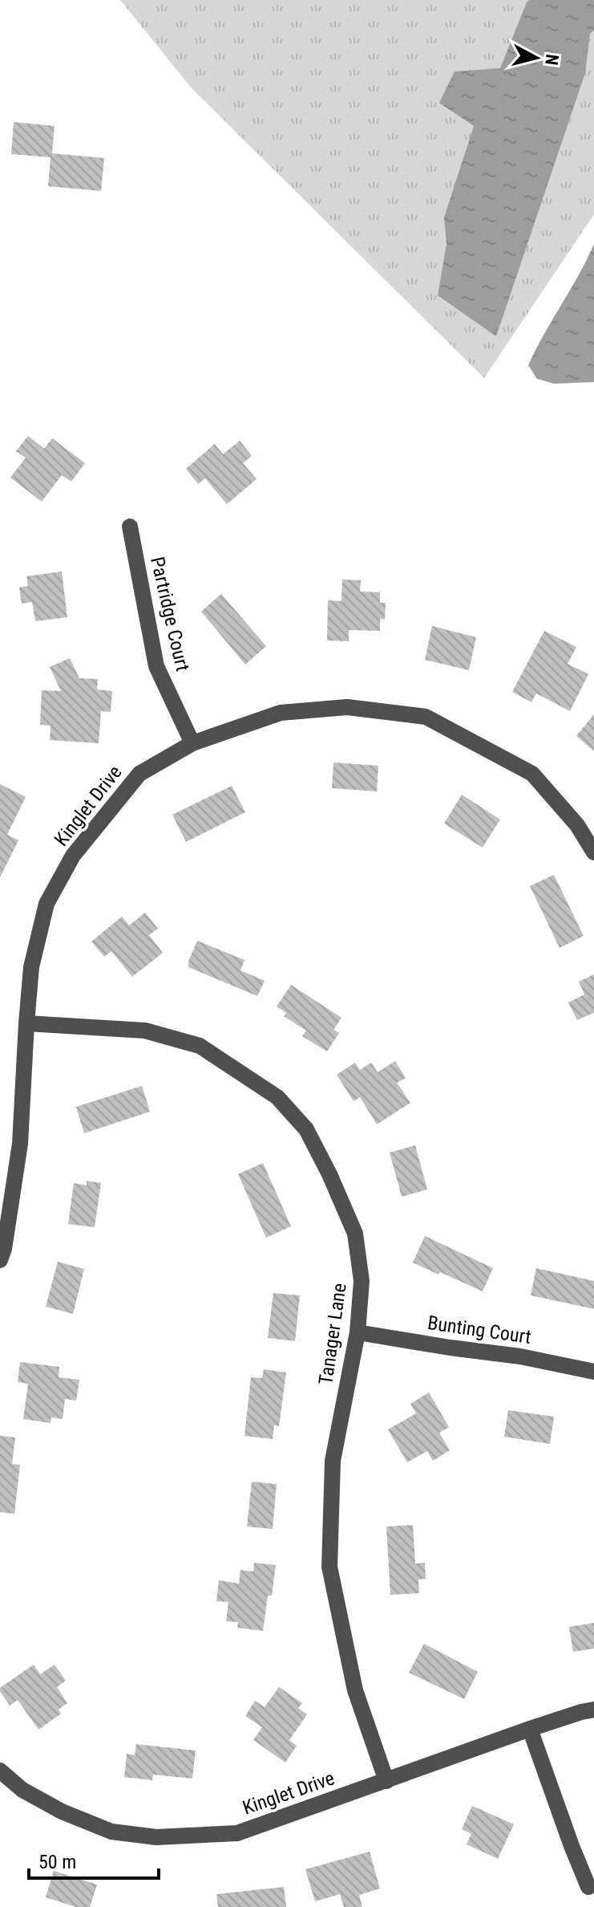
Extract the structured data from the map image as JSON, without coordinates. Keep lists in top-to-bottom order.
{
  "streets": {
    "street": [
      "Partridge Court",
      "Kinglet Drive",
      "Bunting Court",
      "Tanager Lane"
    ]
  },
  "crossings": [
    ["Partridge Court", "Kinglet Drive"],
    ["Kinglet Drive", "Tanager Lane"],
    ["Bunting Court", "Tanager Lane"]
  ],
  "scale_bar": "50 m",
  "north": "right"
}
